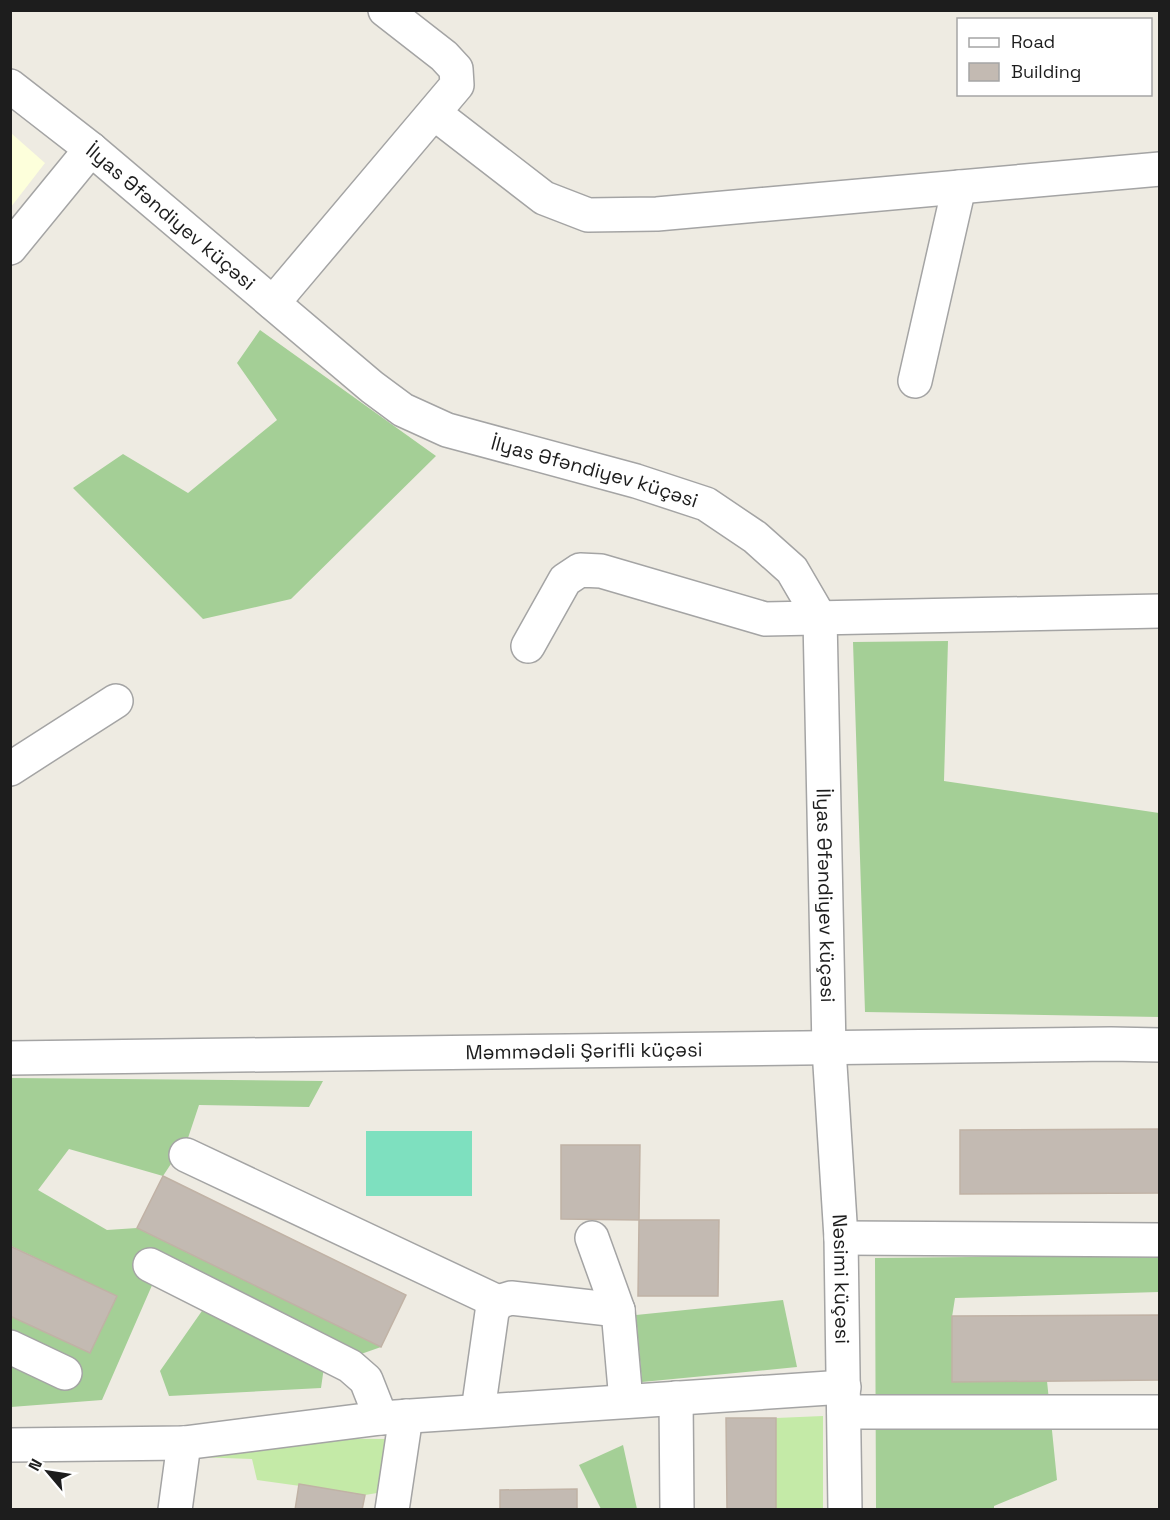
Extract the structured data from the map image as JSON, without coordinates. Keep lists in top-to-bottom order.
{
  "streets": {
    "street": ["İlyas Əfəndiyev küçəsi", "Məmmədəli Şərifli küçəsi", "Nəsimi küçəsi"]
  },
  "crossings": [
    ["İlyas Əfəndiyev küçəsi", "Məmmədəli Şərifli küçəsi"],
    ["İlyas Əfəndiyev küçəsi", "Nəsimi küçəsi"],
    ["Məmmədəli Şərifli küçəsi", "Nəsimi küçəsi"]
  ],
  "legend": ["Road", "Building"],
  "north": "top left"
}
